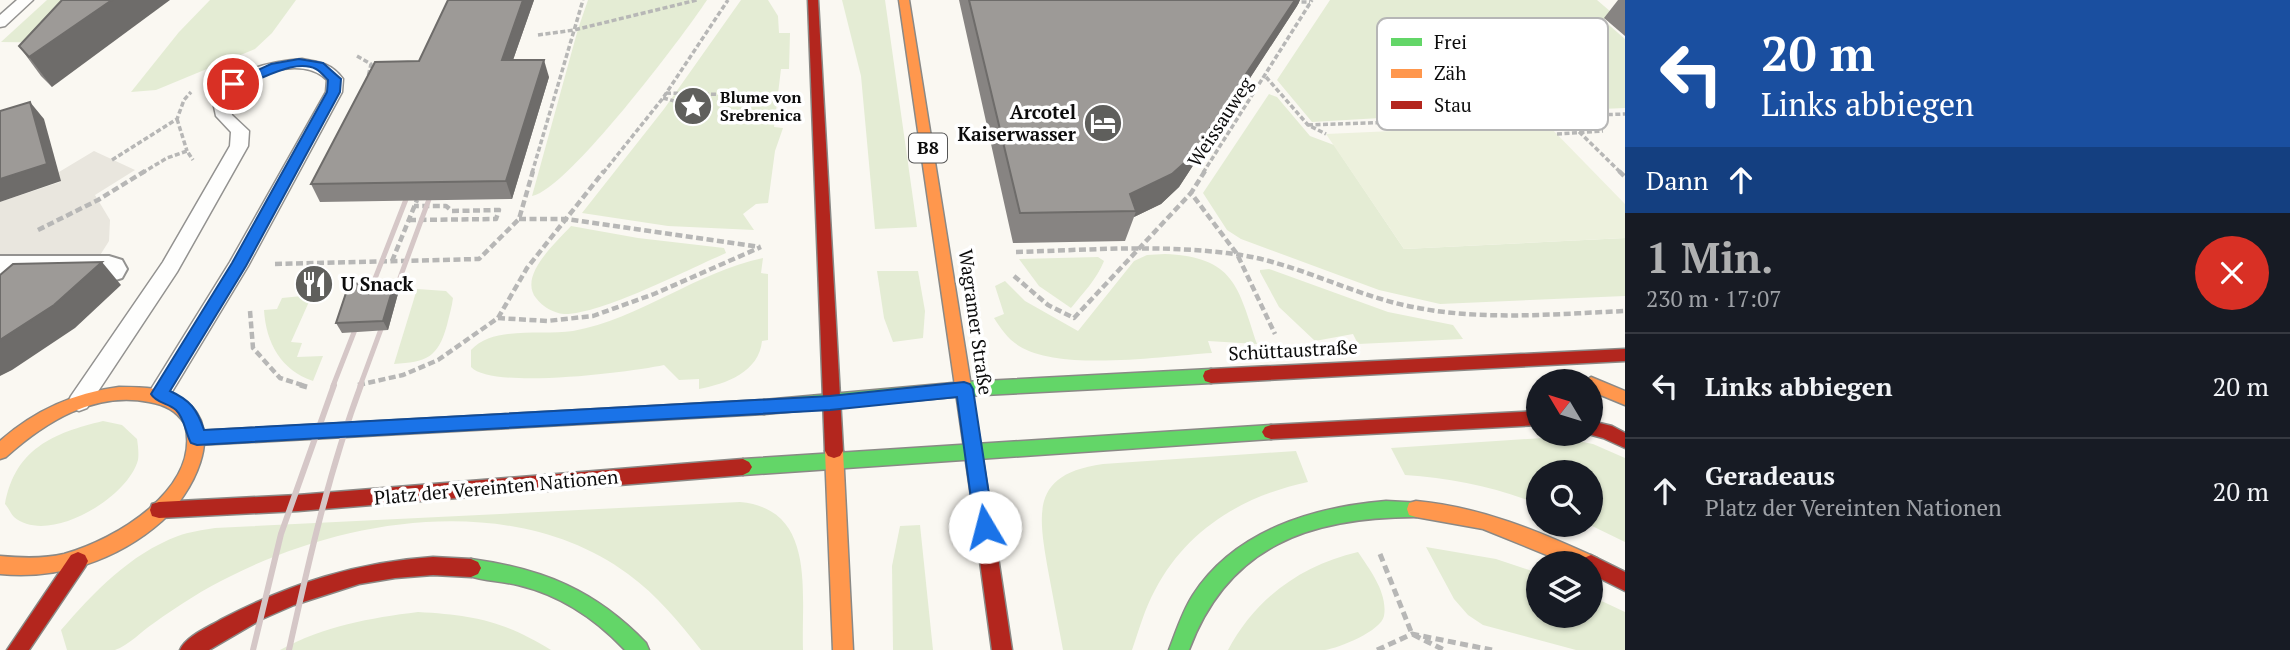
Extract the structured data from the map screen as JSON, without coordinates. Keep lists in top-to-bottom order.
{
  "streets": {
    "main road": [
      "B8",
      "Wagramer Straße",
      "Schüttaustraße",
      "Platz der Vereinten Nationen"
    ],
    "path": ["Weissauweg"]
  },
  "crossings": [
    ["Wagramer Straße", "Schüttaustraße"],
    ["Wagramer Straße", "Platz der Vereinten Nationen"]
  ],
  "places": {
    "place": ["Blume von Srebrenica"],
    "hotel": ["Arcotel Kaiserwasser"],
    "restaurant": ["U Snack"]
  },
  "legend": ["Frei", "Zäh", "Stau"],
  "north": "top left",
  "page": {
    "turn": ["20 m", "Links abbiegen"],
    "then": "Dann",
    "heading": ["1 Min.", "230 m · 17:07"],
    "list": [
      {
        "name": "Links abbiegen",
        "value": "20 m"
      },
      {
        "name": "Geradeaus",
        "note": "Platz der Vereinten Nationen",
        "value": "20 m"
      }
    ]
  }
}
